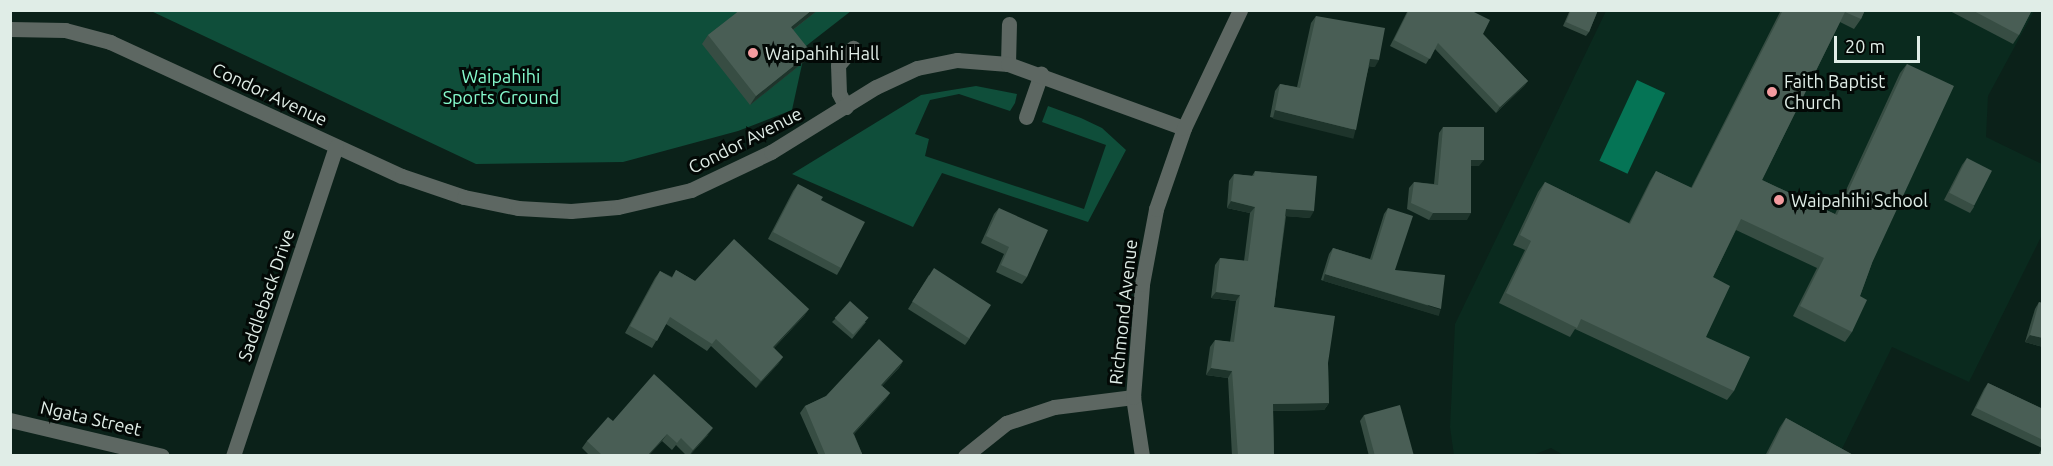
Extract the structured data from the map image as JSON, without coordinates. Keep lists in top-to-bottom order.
{
  "streets": {
    "street": [
      "Condor Avenue",
      "Saddleback Drive",
      "Richmond Avenue",
      "Ngata Street"
    ]
  },
  "crossings": [
    ["Condor Avenue", "Saddleback Drive"],
    ["Condor Avenue", "Richmond Avenue"]
  ],
  "parks": ["Waipahihi Sports Ground"],
  "places": ["Waipahihi Hall", "Faith Baptist Church", "Waipahihi School"],
  "scale_bar": "20 m"
}
